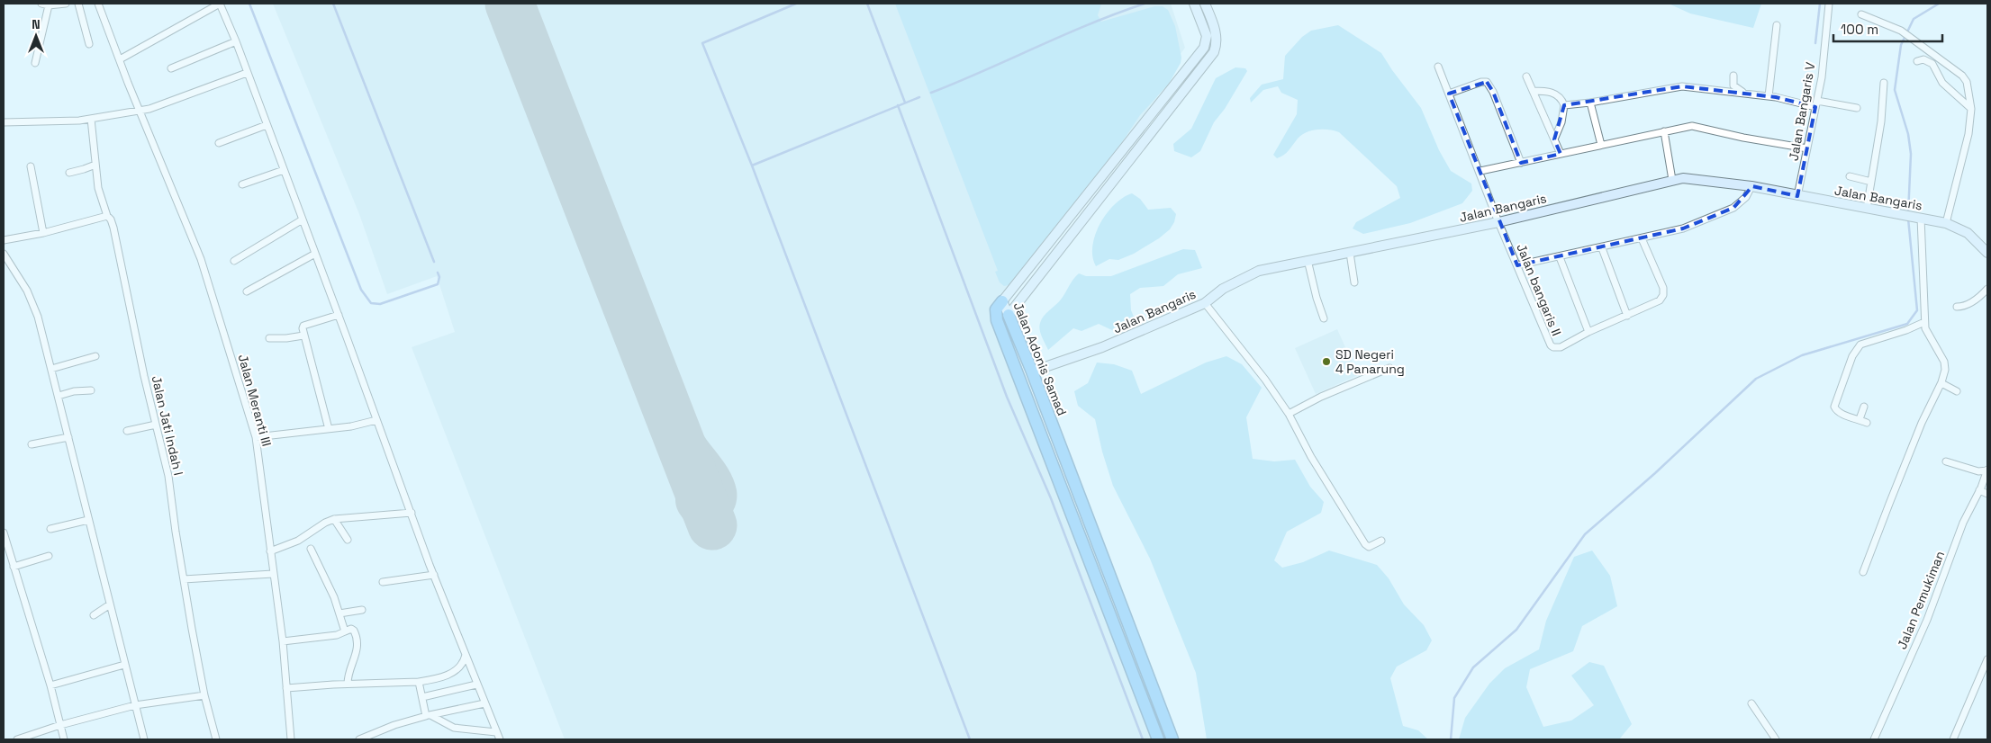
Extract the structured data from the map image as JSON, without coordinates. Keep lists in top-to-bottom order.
{
  "streets": {
    "highway": ["Jalan Adonis Samad"],
    "street": [
      "Jalan Bangaris V",
      "Jalan Bangaris",
      "Jalan bangaris II",
      "Jalan Meranti III",
      "Jalan Jati Indah I",
      "Jalan Pemukiman"
    ]
  },
  "crossings": [
    ["Jalan Bangaris V", "Jalan Bangaris"],
    ["Jalan Bangaris", "Jalan bangaris II"],
    ["Jalan Bangaris", "Jalan Adonis Samad"]
  ],
  "places": ["SD Negeri 4 Panarung"],
  "scale_bar": "100 m",
  "north": "top"
}
